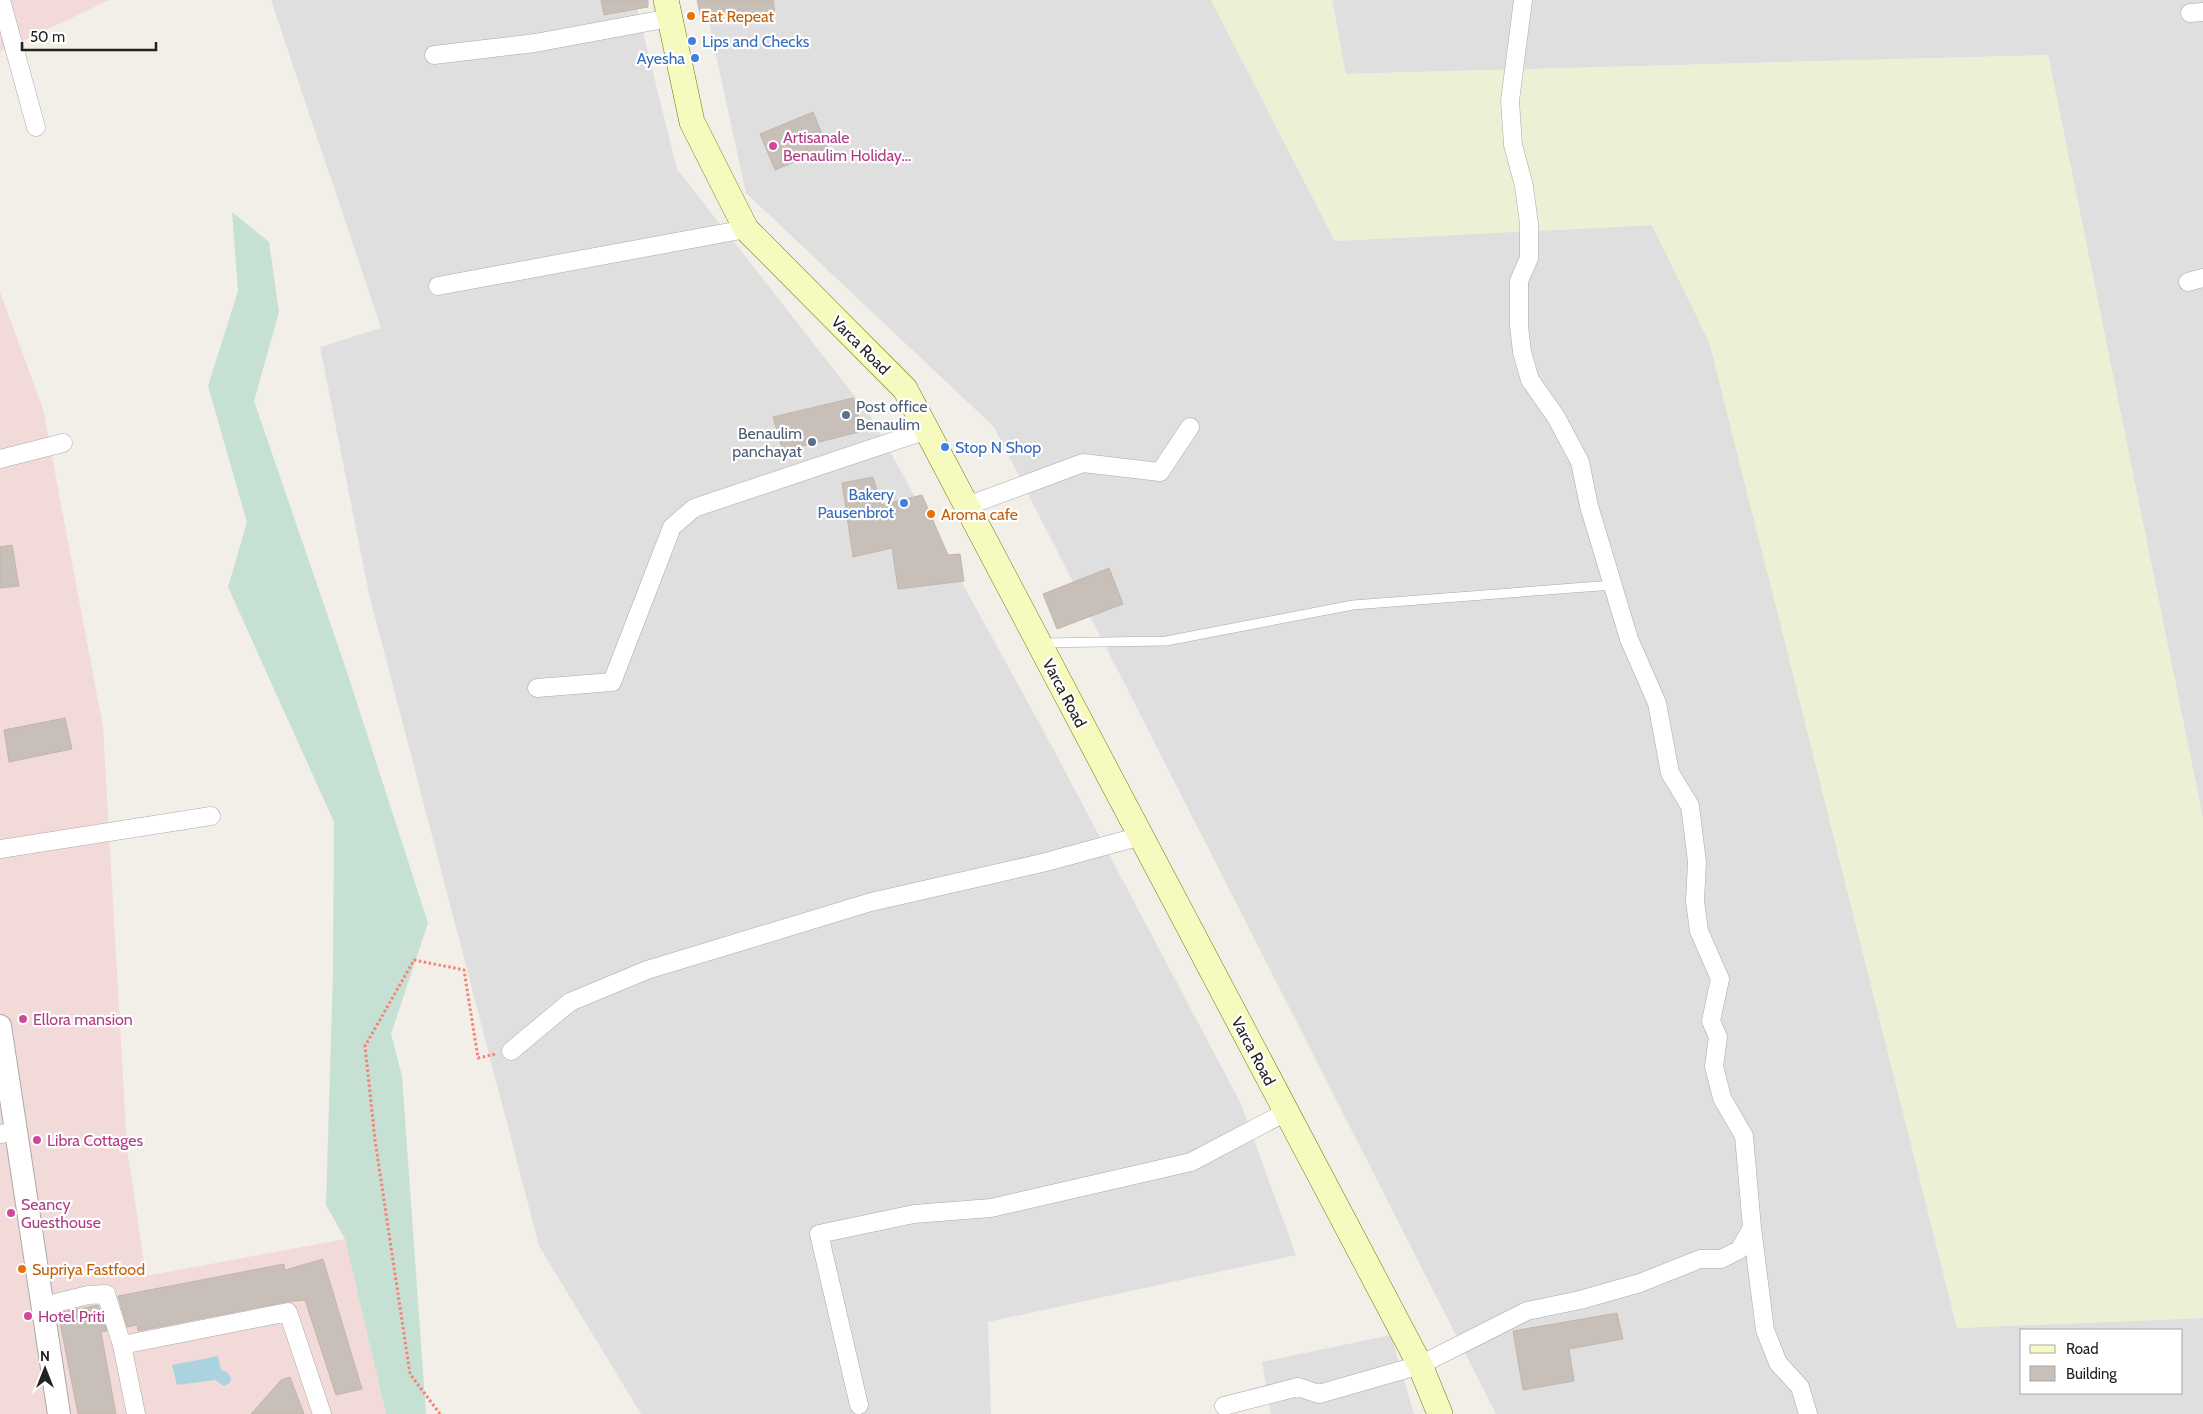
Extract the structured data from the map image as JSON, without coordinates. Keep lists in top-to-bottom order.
{
  "streets": {
    "main road": ["Varca Road"]
  },
  "places": [
    "Eat Repeat",
    "Lips and Checks",
    "Ayesha",
    "Artisanale Benaulim Holiday…",
    "Post office Benaulim",
    "Benaulim panchayat",
    "Stop N Shop",
    "Bakery Pausenbrot",
    "Aroma cafe",
    "Ellora mansion",
    "Libra Cottages",
    "Seancy Guesthouse",
    "Supriya Fastfood",
    "Hotel Priti"
  ],
  "legend": ["Road", "Building"],
  "scale_bar": "50 m",
  "north": "top"
}
